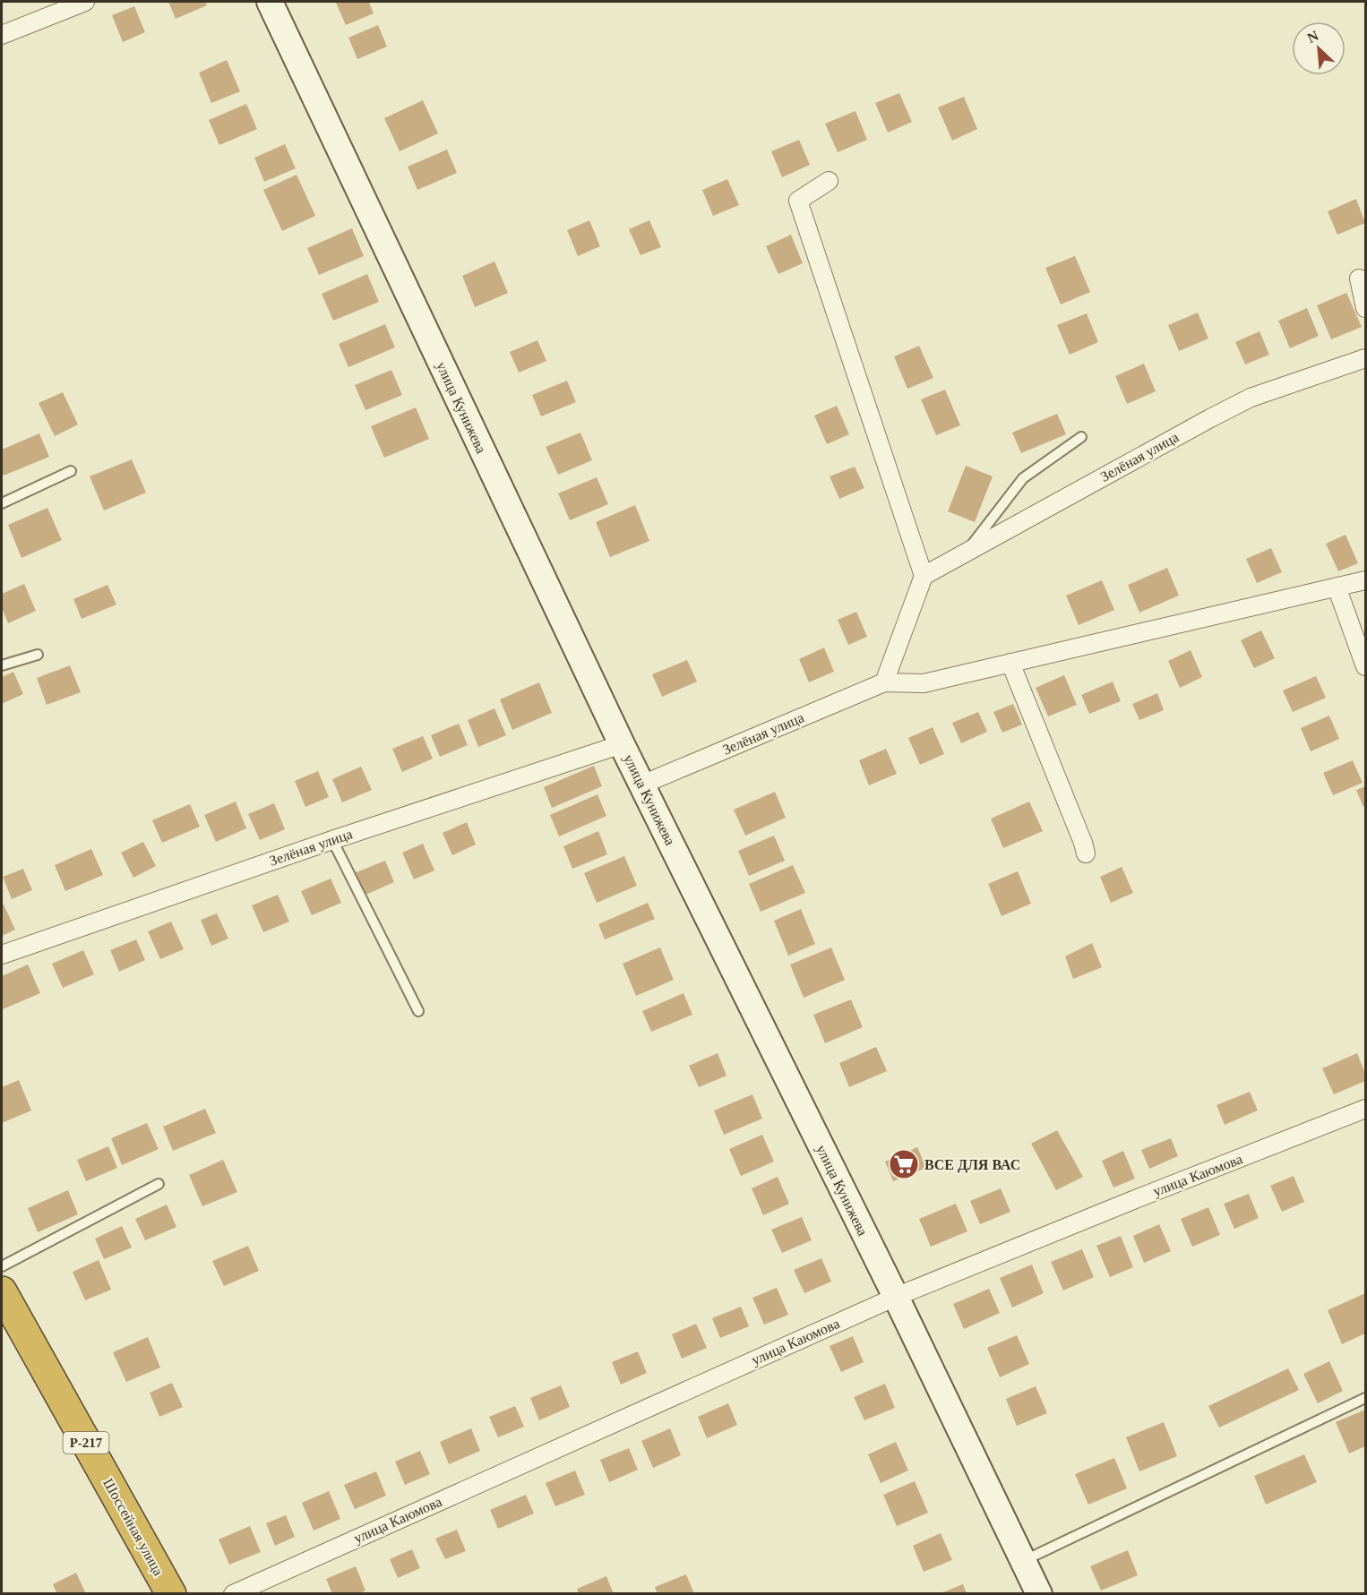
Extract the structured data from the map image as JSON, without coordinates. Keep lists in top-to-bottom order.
{
  "streets": {
    "highway": ["Р-217", "Шоссейная улица"],
    "street": ["улица Кунижева", "Зелёная улица", "улица Каюмова"]
  },
  "crossings": [
    ["улица Кунижева", "Зелёная улица"],
    ["улица Кунижева", "улица Каюмова"]
  ],
  "places": {
    "supermarket": ["ВСЕ ДЛЯ ВАС"]
  },
  "north": "top left"
}
